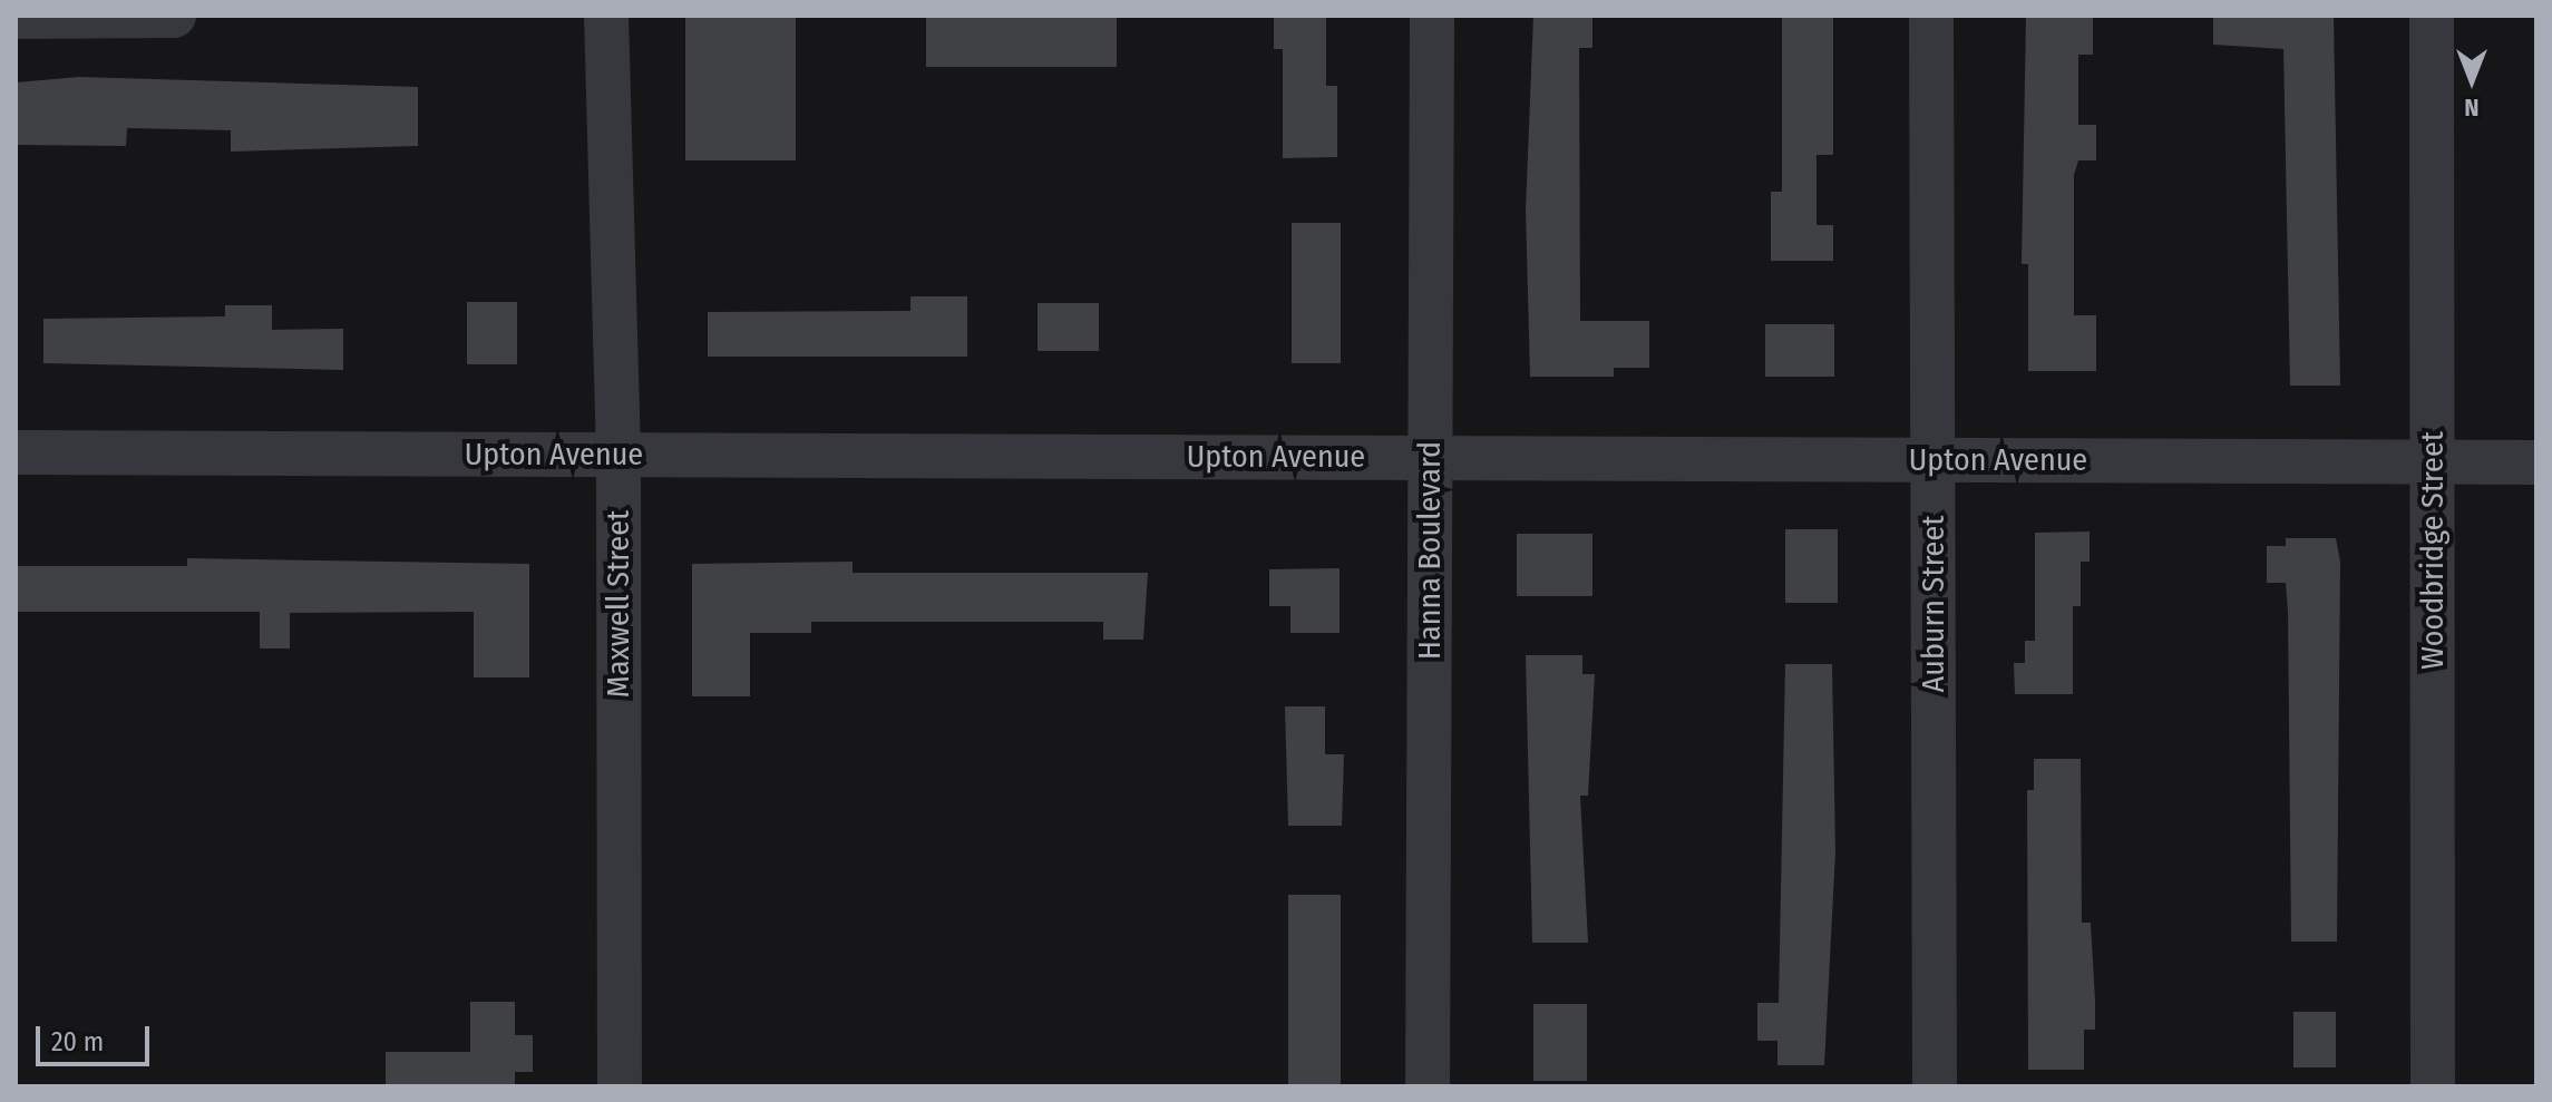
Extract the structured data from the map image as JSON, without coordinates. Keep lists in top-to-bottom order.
{
  "streets": {
    "street": [
      "Upton Avenue",
      "Hanna Boulevard",
      "Woodbridge Street",
      "Maxwell Street",
      "Auburn Street"
    ]
  },
  "crossings": [
    ["Upton Avenue", "Hanna Boulevard"],
    ["Upton Avenue", "Woodbridge Street"],
    ["Upton Avenue", "Maxwell Street"],
    ["Upton Avenue", "Auburn Street"]
  ],
  "scale_bar": "20 m",
  "north": "bottom"
}
